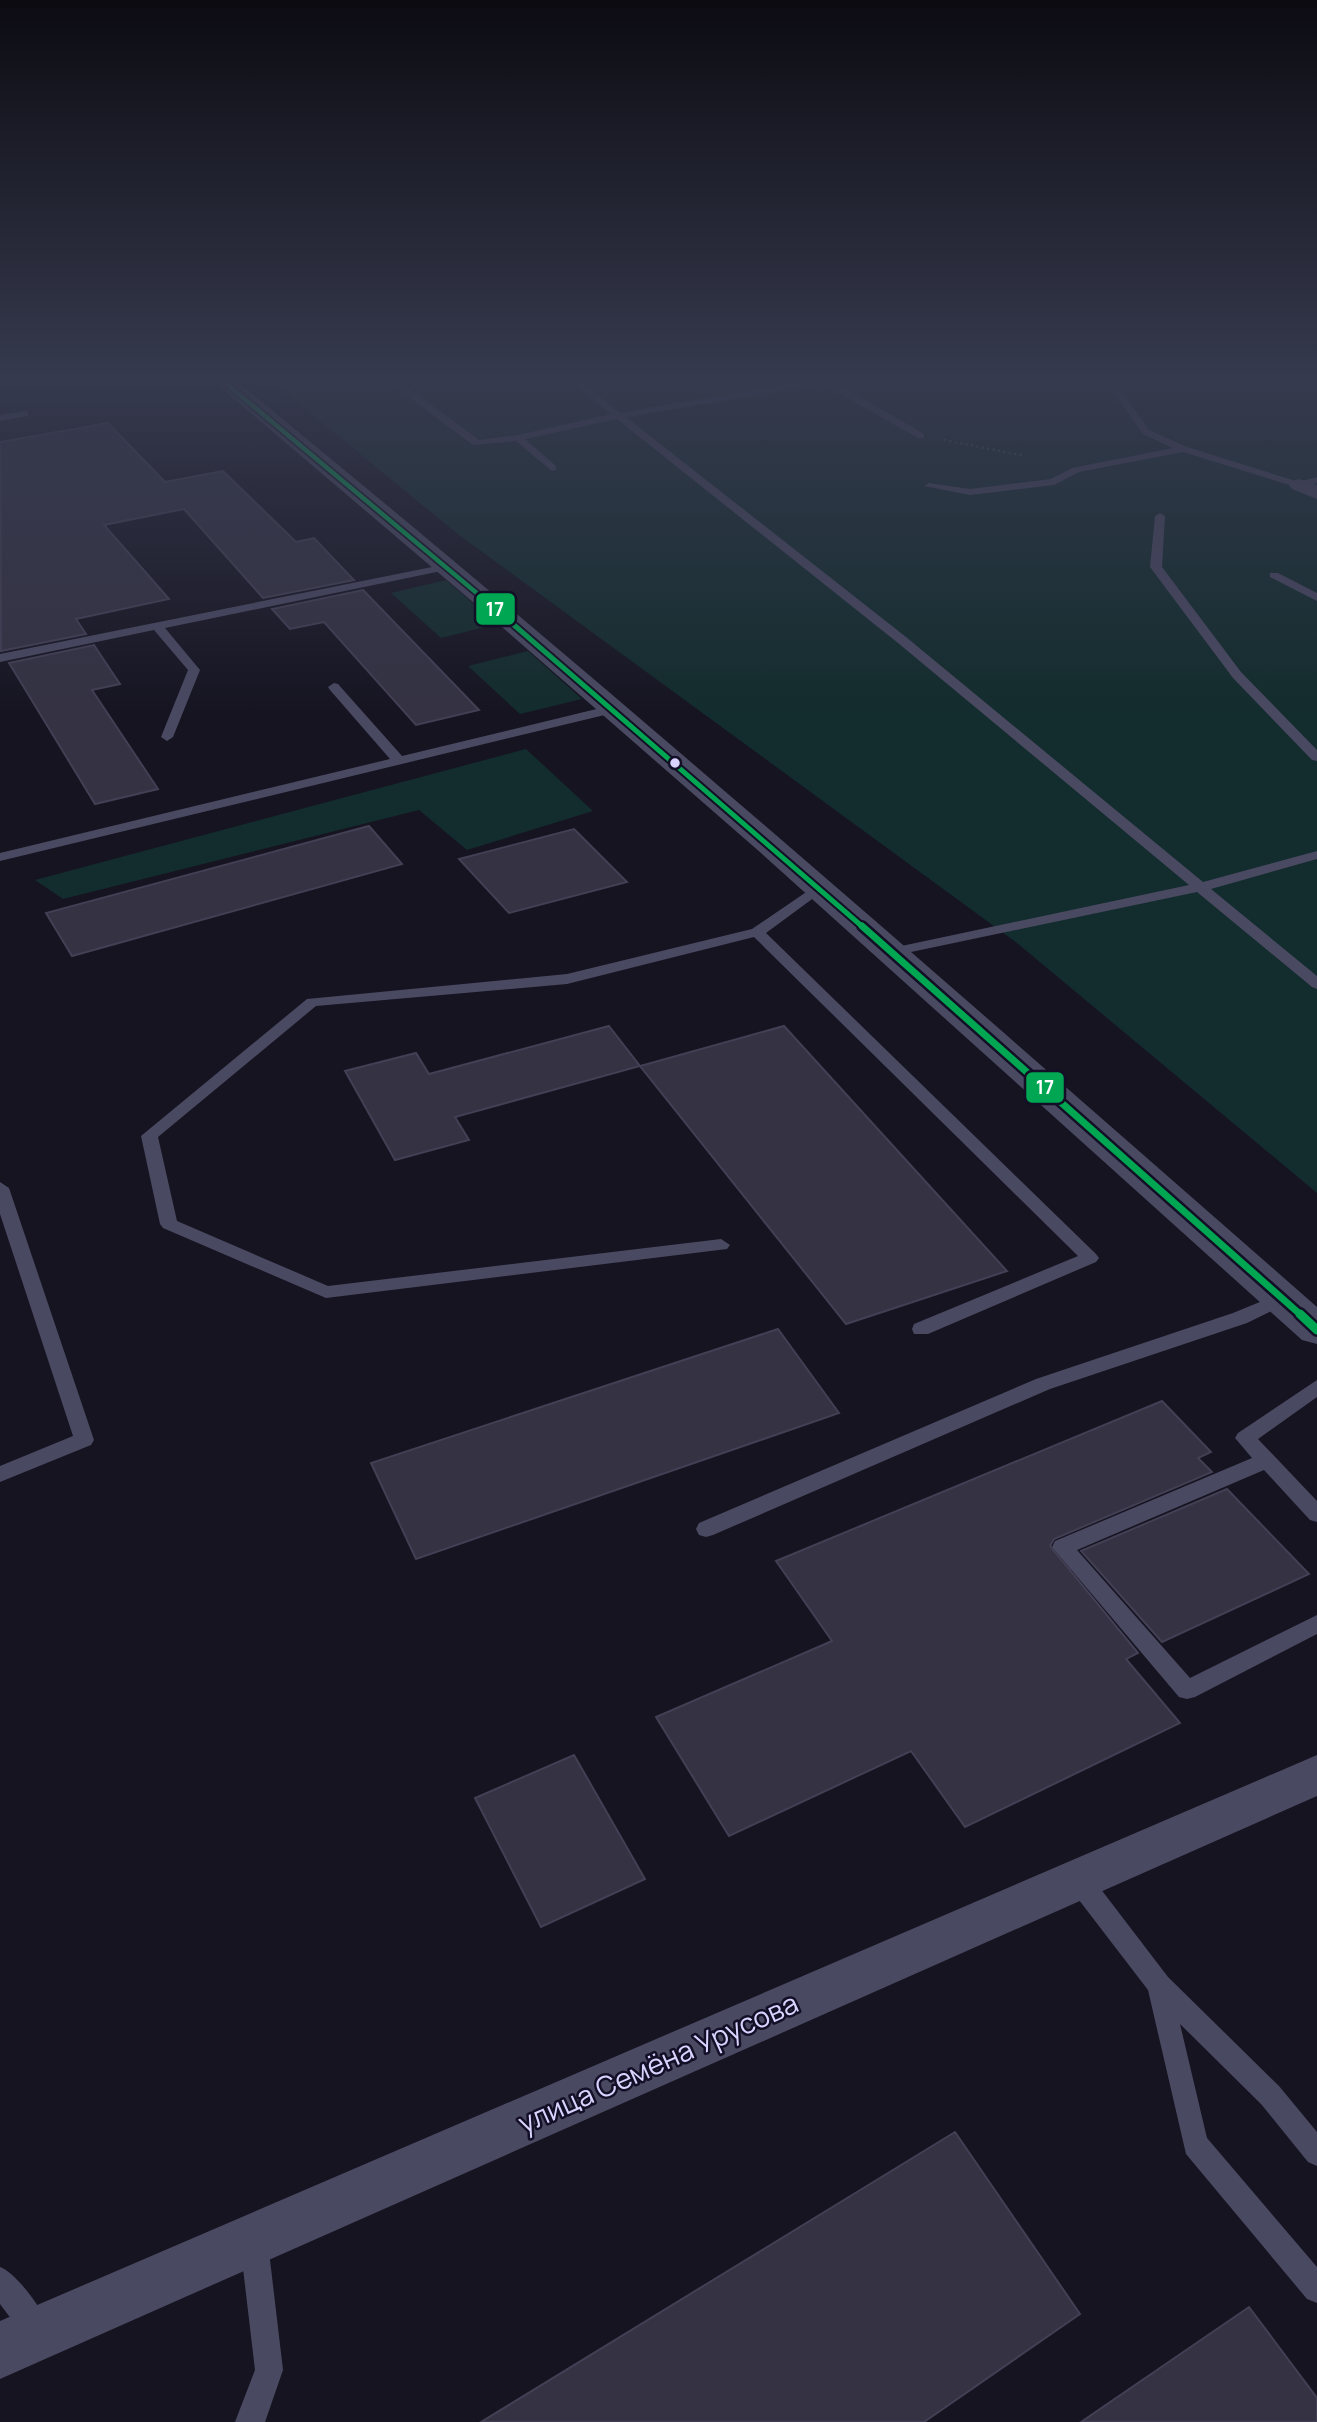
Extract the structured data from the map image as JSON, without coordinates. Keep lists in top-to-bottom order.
{
  "streets": {
    "street": ["улица Семёна Урусова"]
  },
  "lines": ["transit line 17"]
}
